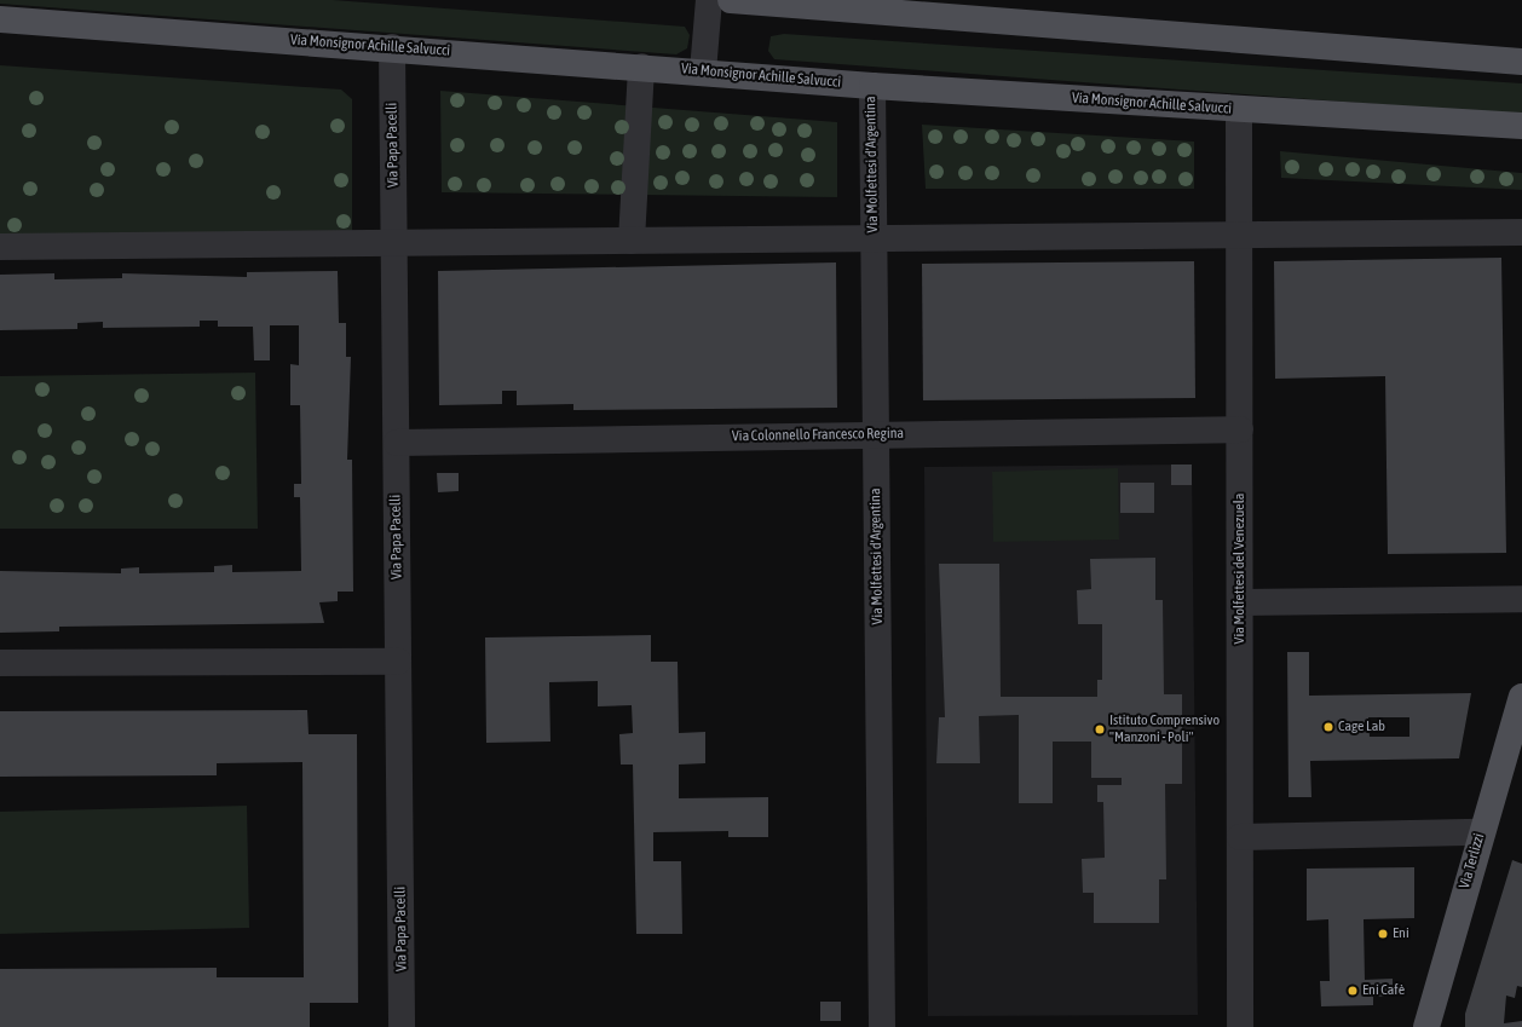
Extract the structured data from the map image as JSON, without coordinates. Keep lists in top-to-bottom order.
{
  "streets": {
    "main road": ["Via Monsignor Achille Salvucci", "Via Terlizzi"],
    "street": [
      "Via Papa Pacelli",
      "Via Molfettesi d'Argentina",
      "Via Colonnello Francesco Regina",
      "Via Molfettesi del Venezuela"
    ]
  },
  "crossings": [
    ["Via Monsignor Achille Salvucci", "Via Papa Pacelli"],
    ["Via Monsignor Achille Salvucci", "Via Molfettesi d'Argentina"],
    ["Via Monsignor Achille Salvucci", "Via Molfettesi del Venezuela"],
    ["Via Papa Pacelli", "Via Colonnello Francesco Regina"],
    ["Via Molfettesi d'Argentina", "Via Colonnello Francesco Regina"],
    ["Via Colonnello Francesco Regina", "Via Molfettesi del Venezuela"]
  ],
  "places": [
    "Cage Lab",
    "Istituto Comprensivo \"Manzoni - Poli\"",
    "Eni",
    "Eni Cafè"
  ]
}
